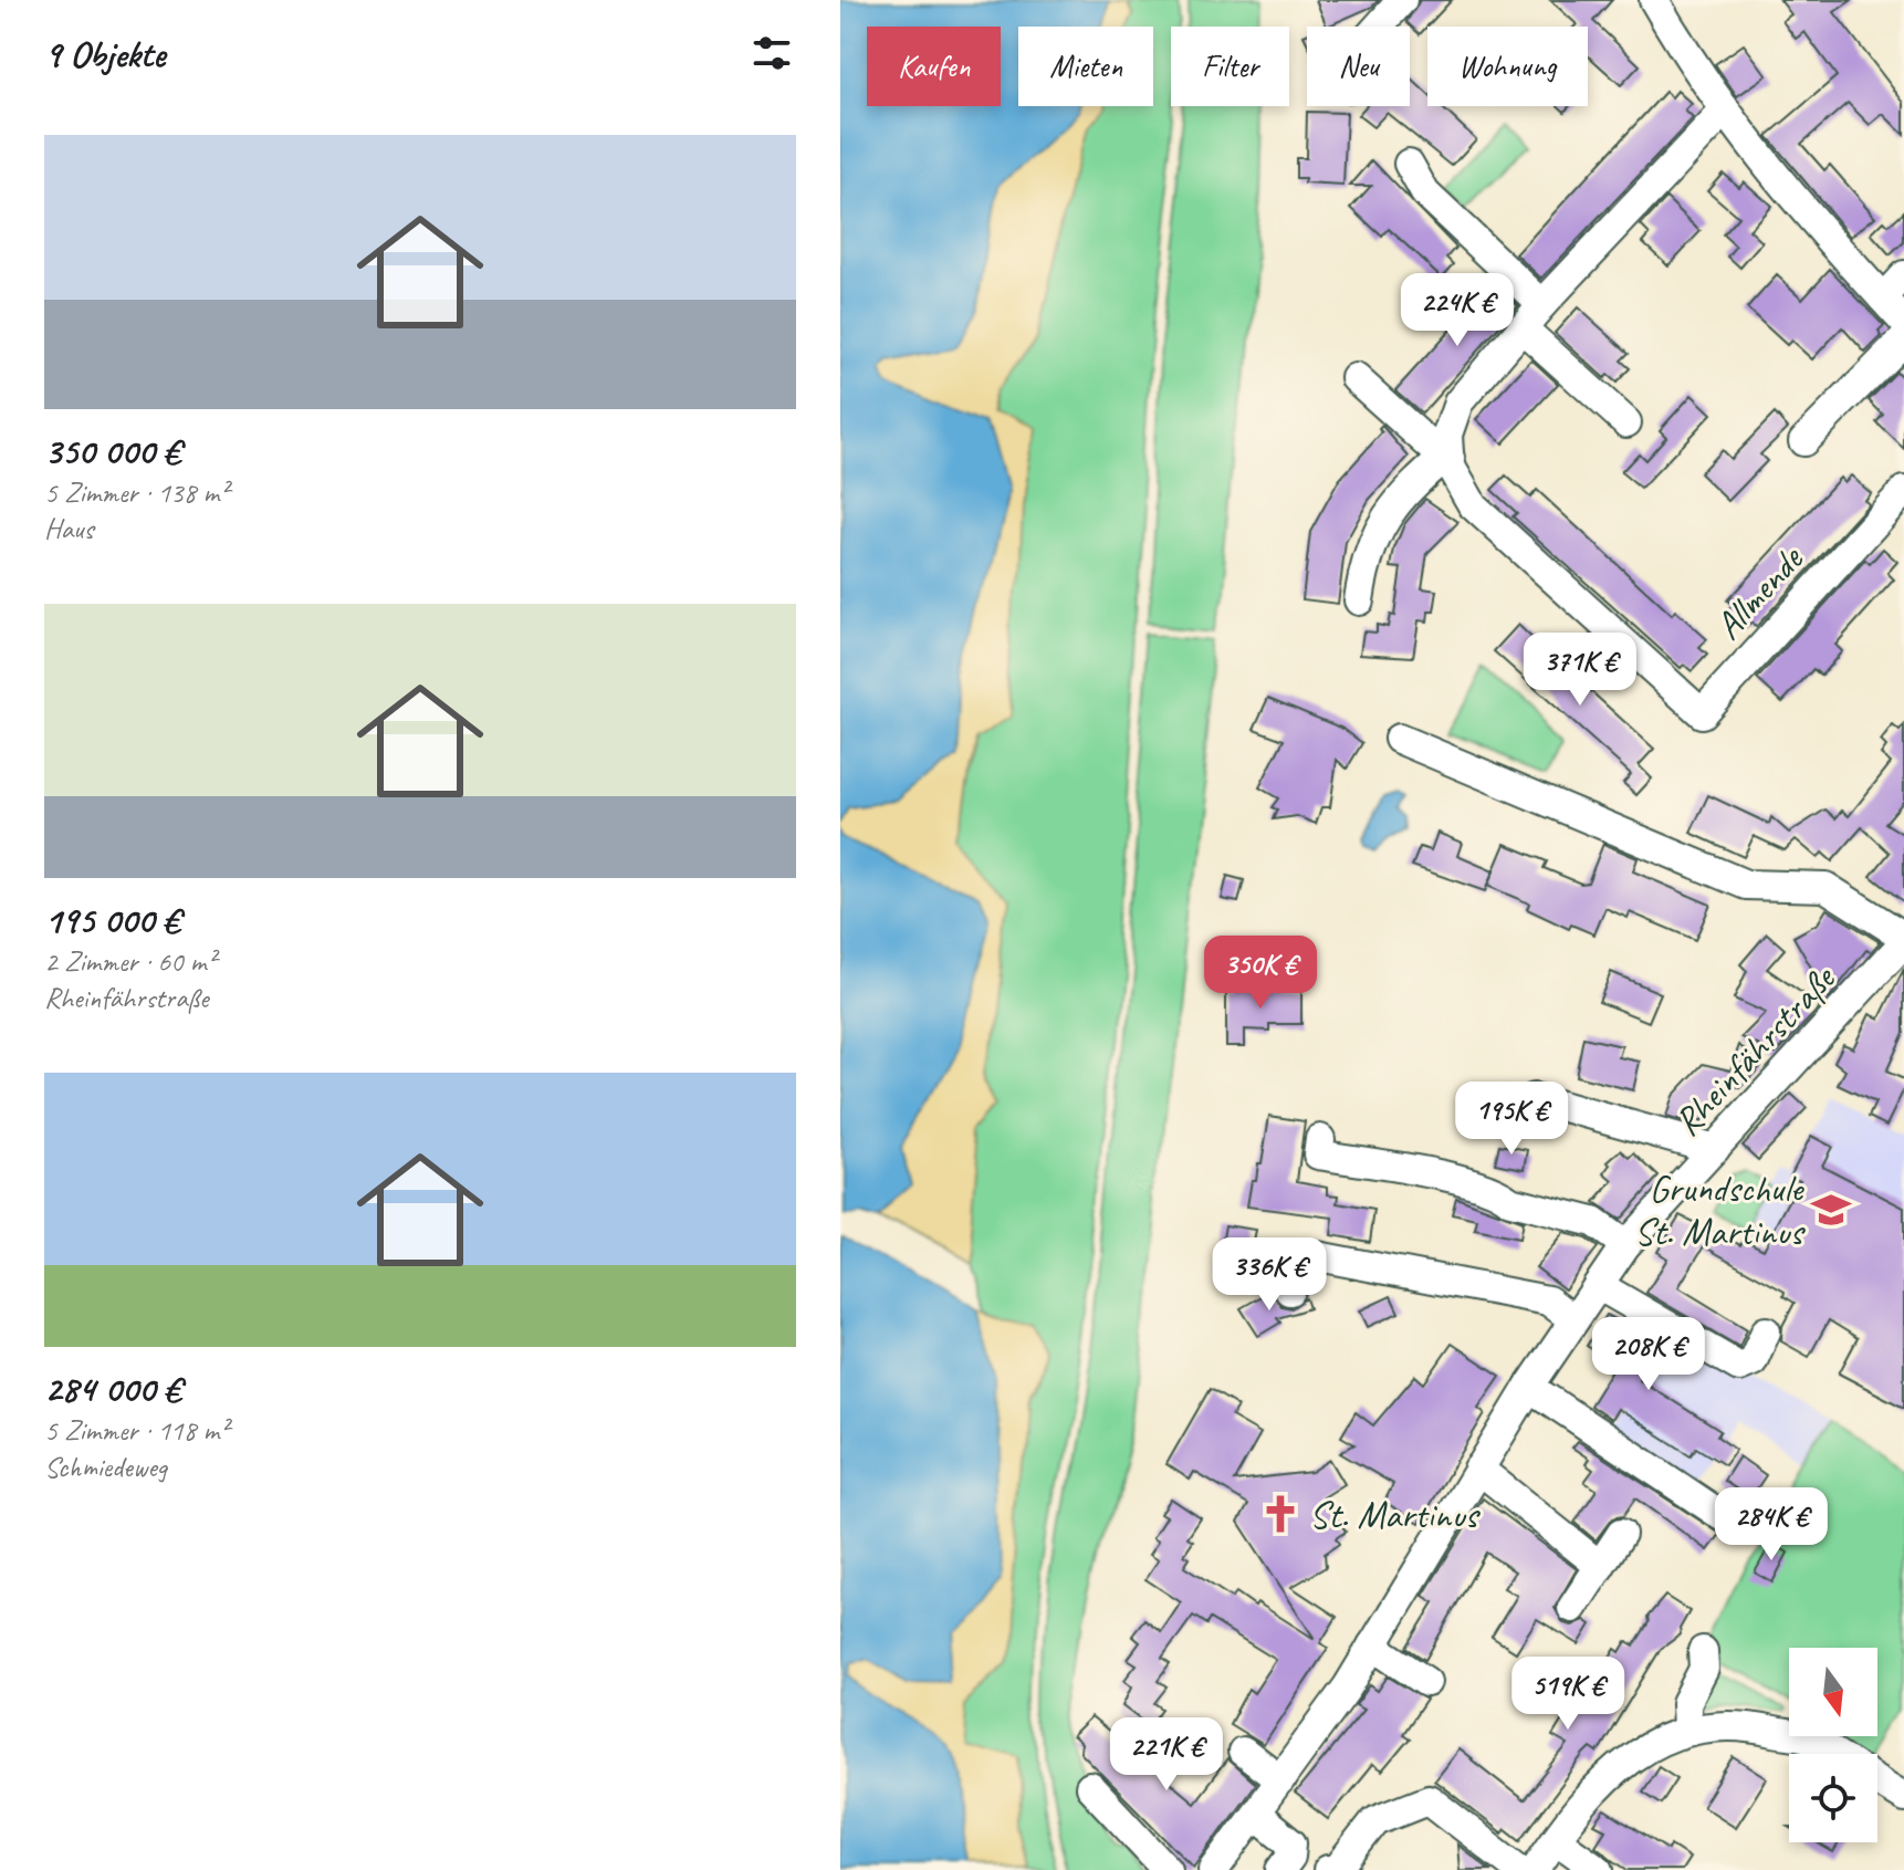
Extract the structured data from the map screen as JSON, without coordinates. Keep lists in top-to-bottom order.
{
  "streets": {
    "street": ["Allmende", "Rheinfährstraße"]
  },
  "places": {
    "school or university": ["Grundschule St. Martinus"],
    "church": ["St. Martinus"]
  },
  "north": "bottom",
  "page": {
    "heading": "9 Objekte",
    "chip": [
      "Kaufen",
      "Mieten",
      "Filter",
      "Neu",
      "Wohnung"
    ],
    "list": [
      {
        "name": "350 000 €",
        "note": "5 Zimmer · 138 m² · Haus"
      },
      {
        "name": "195 000 €",
        "note": "2 Zimmer · 60 m² · Rheinfährstraße"
      },
      {
        "name": "284 000 €",
        "note": "5 Zimmer · 118 m² · Schmiedeweg"
      }
    ],
    "price": [
      "224K €",
      "371K €",
      "350K €",
      "195K €",
      "336K €",
      "208K €",
      "284K €",
      "519K €",
      "221K €"
    ]
  }
}
